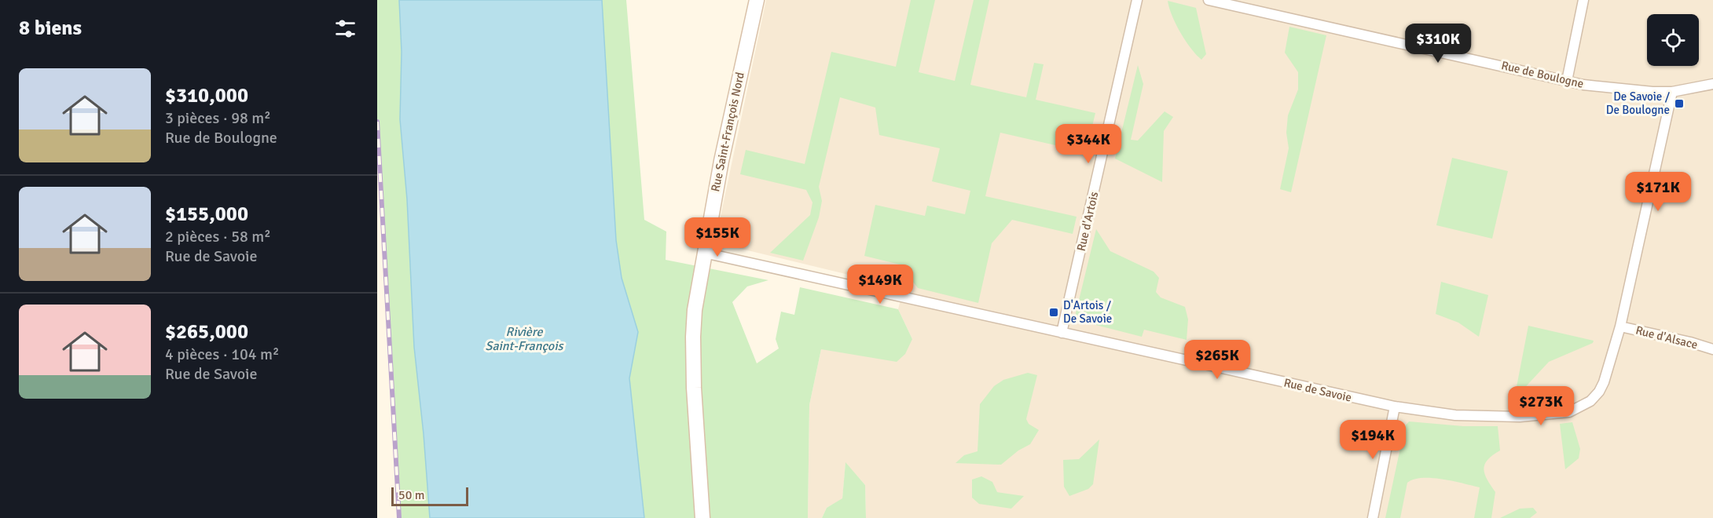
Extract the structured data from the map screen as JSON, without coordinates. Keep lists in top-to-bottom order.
{
  "streets": {
    "street": [
      "Rue de Boulogne",
      "Rue Saint-François Nord",
      "Rue d'Artois",
      "Rue d'Alsace",
      "Rue de Savoie"
    ]
  },
  "crossings": [
    ["Rue de Boulogne", "Rue de Savoie"],
    ["Rue Saint-François Nord", "Rue de Savoie"],
    ["Rue d'Artois", "Rue de Savoie"],
    ["Rue d'Alsace", "Rue de Savoie"]
  ],
  "water": ["Rivière Saint-François"],
  "places": {
    "transit": ["De Savoie / De Boulogne", "D'Artois / De Savoie"]
  },
  "scale_bar": "50 m",
  "page": {
    "heading": "8 biens",
    "price": [
      "$310K",
      "$344K",
      "$171K",
      "$155K",
      "$149K",
      "$265K",
      "$273K",
      "$194K"
    ],
    "list": [
      {
        "name": "$310,000",
        "note": "3 pièces · 98 m² · Rue de Boulogne"
      },
      {
        "name": "$155,000",
        "note": "2 pièces · 58 m² · Rue de Savoie"
      },
      {
        "name": "$265,000",
        "note": "4 pièces · 104 m² · Rue de Savoie"
      }
    ],
    "scale": "50 m"
  }
}
